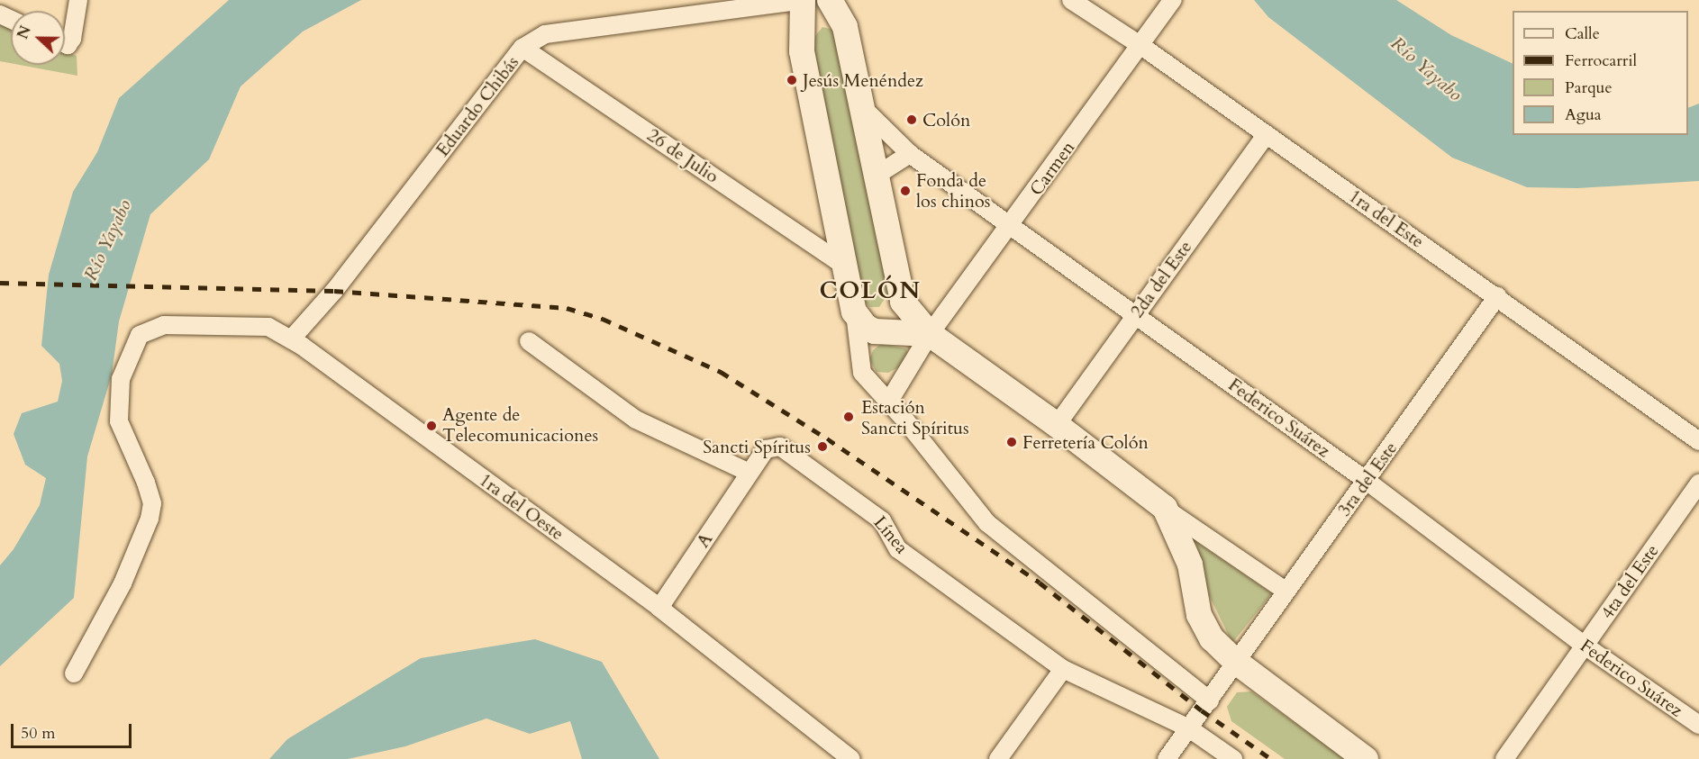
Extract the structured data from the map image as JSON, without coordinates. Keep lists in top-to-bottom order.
{
  "streets": {
    "street": [
      "Eduardo Chibás",
      "26 de Julio",
      "Carmen",
      "1ra del Este",
      "2da del Este",
      "Federico Suárez",
      "3ra del Este",
      "1ra del Oeste",
      "Línea",
      "A",
      "4ta del Este"
    ]
  },
  "crossings": [
    ["Eduardo Chibás", "26 de Julio"],
    ["Eduardo Chibás", "1ra del Oeste"],
    ["Carmen", "1ra del Este"],
    ["Carmen", "Federico Suárez"],
    ["1ra del Este", "2da del Este"],
    ["1ra del Este", "3ra del Este"],
    ["2da del Este", "Federico Suárez"],
    ["Federico Suárez", "3ra del Este"],
    ["Federico Suárez", "4ta del Este"],
    ["3ra del Este", "Línea"],
    ["1ra del Oeste", "A"],
    ["Línea", "A"]
  ],
  "districts": ["COLÓN"],
  "water": ["Río Yayabo"],
  "places": [
    "Jesús Menéndez",
    "Colón",
    "Fonda de los chinos",
    "Estación Sancti Spíritus",
    "Agente de Telecomunicaciones",
    "Ferretería Colón",
    "Sancti Spíritus"
  ],
  "legend": [
    "Calle",
    "Ferrocarril",
    "Parque",
    "Agua"
  ],
  "scale_bar": "50 m",
  "north": "left"
}
